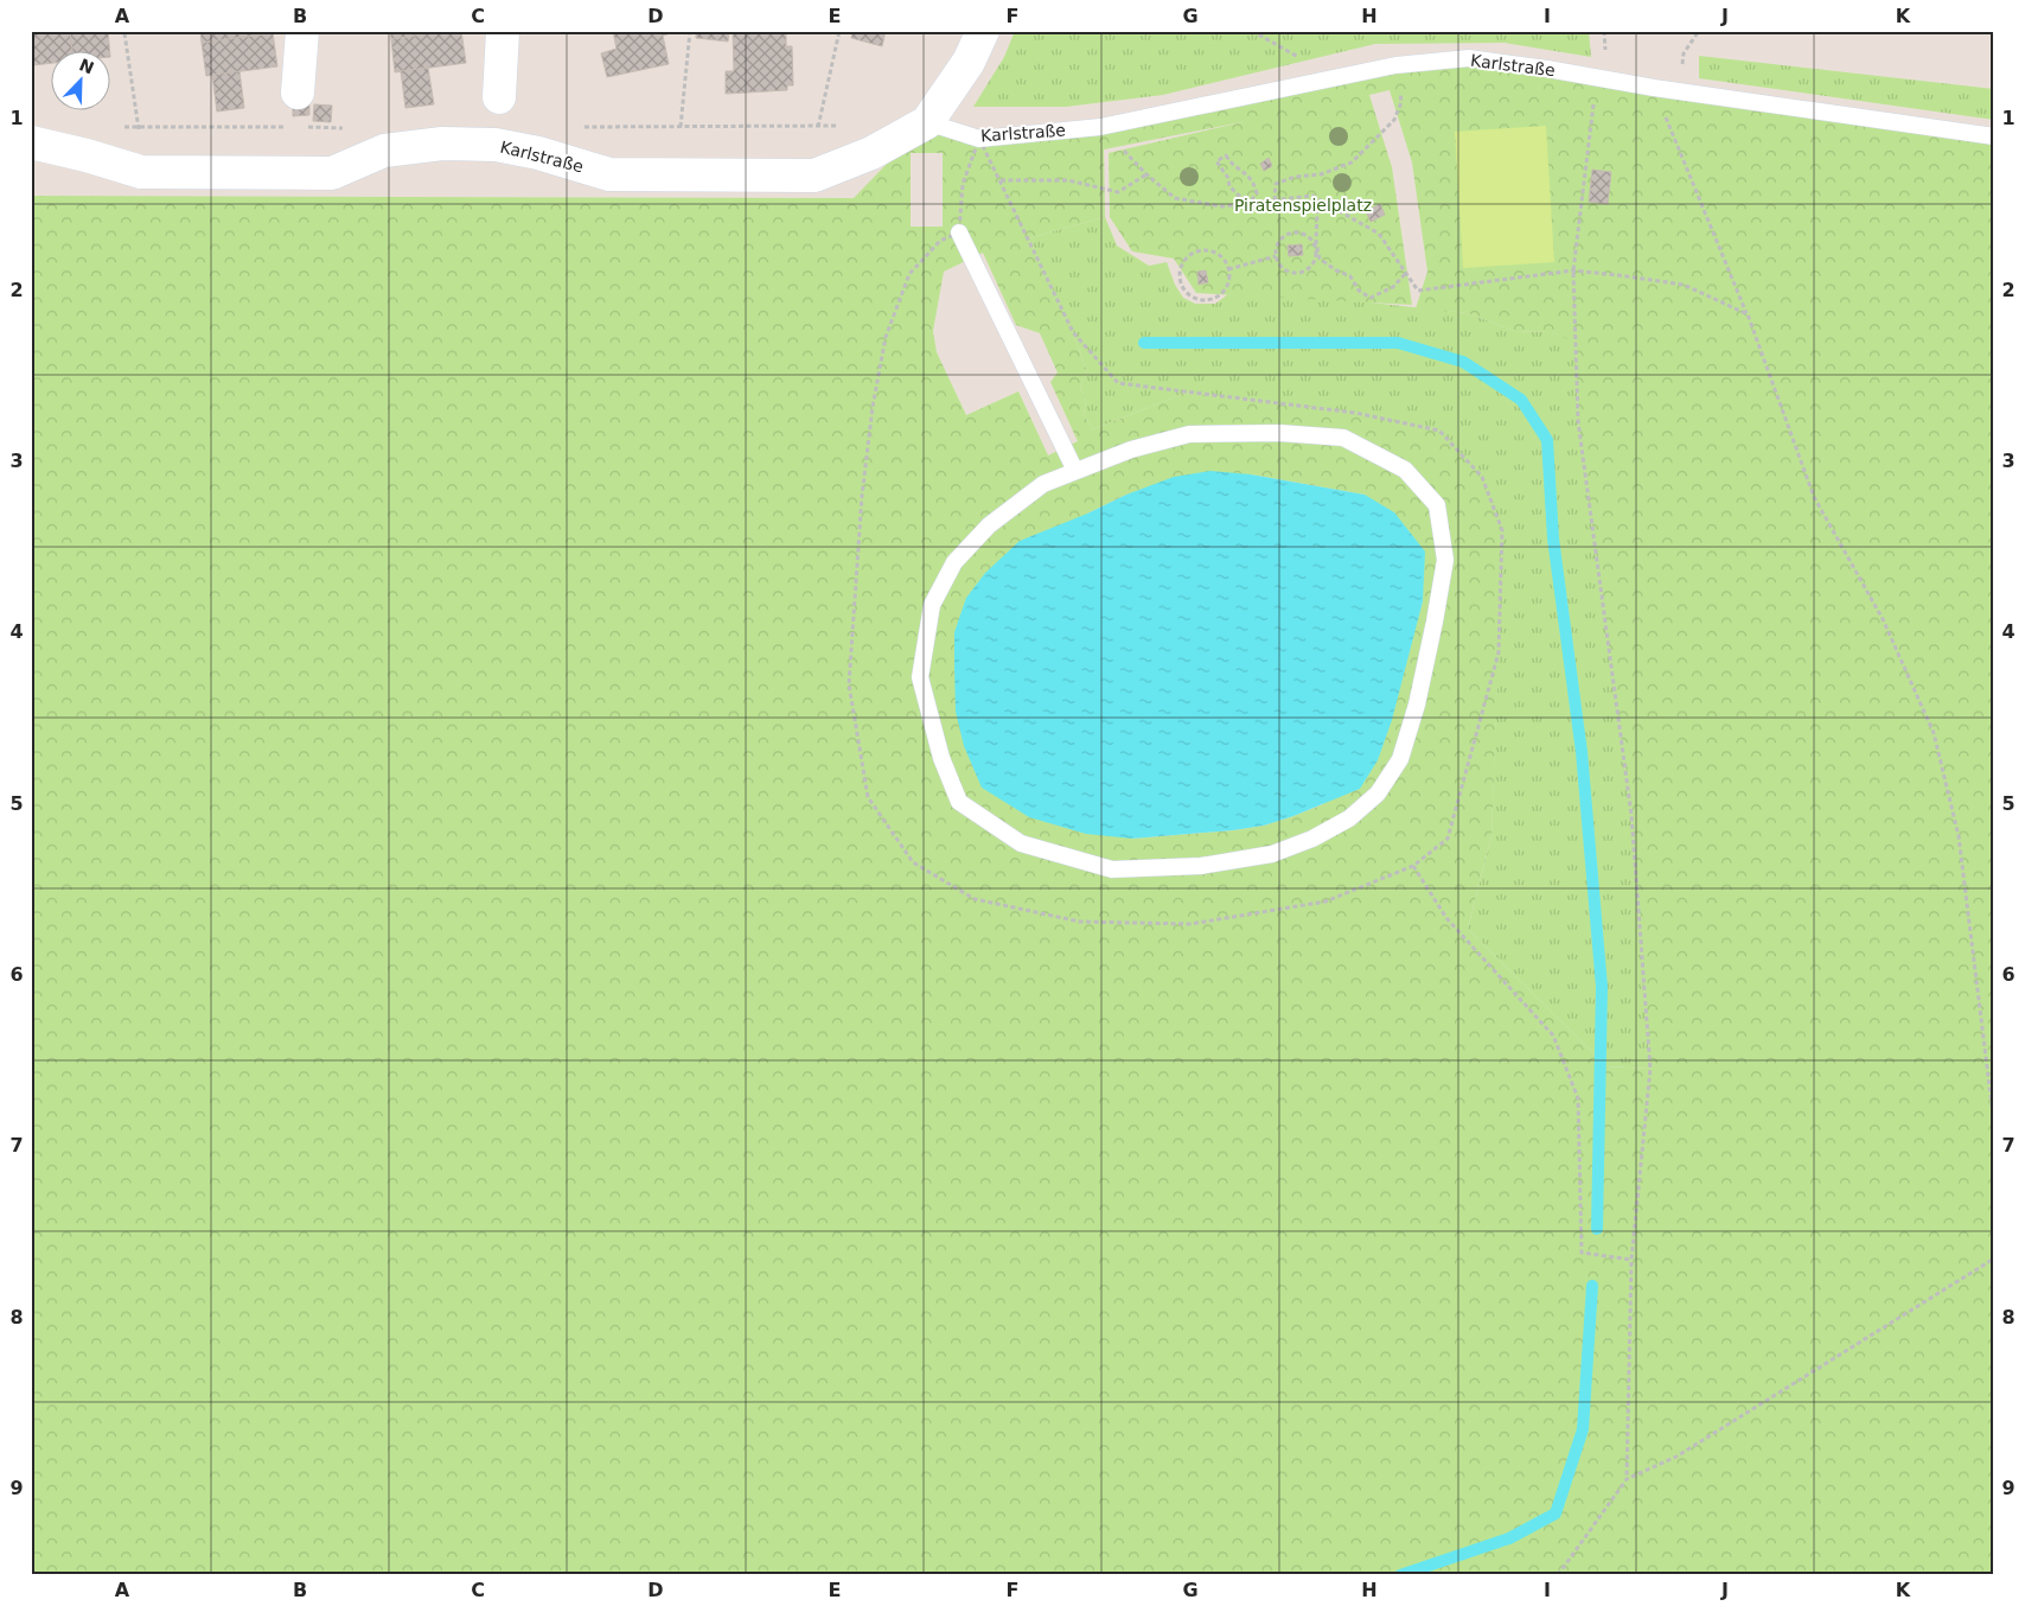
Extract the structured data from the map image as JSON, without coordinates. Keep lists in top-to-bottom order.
{
  "streets": {
    "street": ["Karlstraße"]
  },
  "parks": ["Piratenspielplatz"],
  "north": "top right",
  "grid": {
    "columns": [
      "A",
      "B",
      "C",
      "D",
      "E",
      "F",
      "G",
      "H",
      "I",
      "J",
      "K"
    ],
    "rows": [
      "1",
      "2",
      "3",
      "4",
      "5",
      "6",
      "7",
      "8",
      "9"
    ]
  }
}
